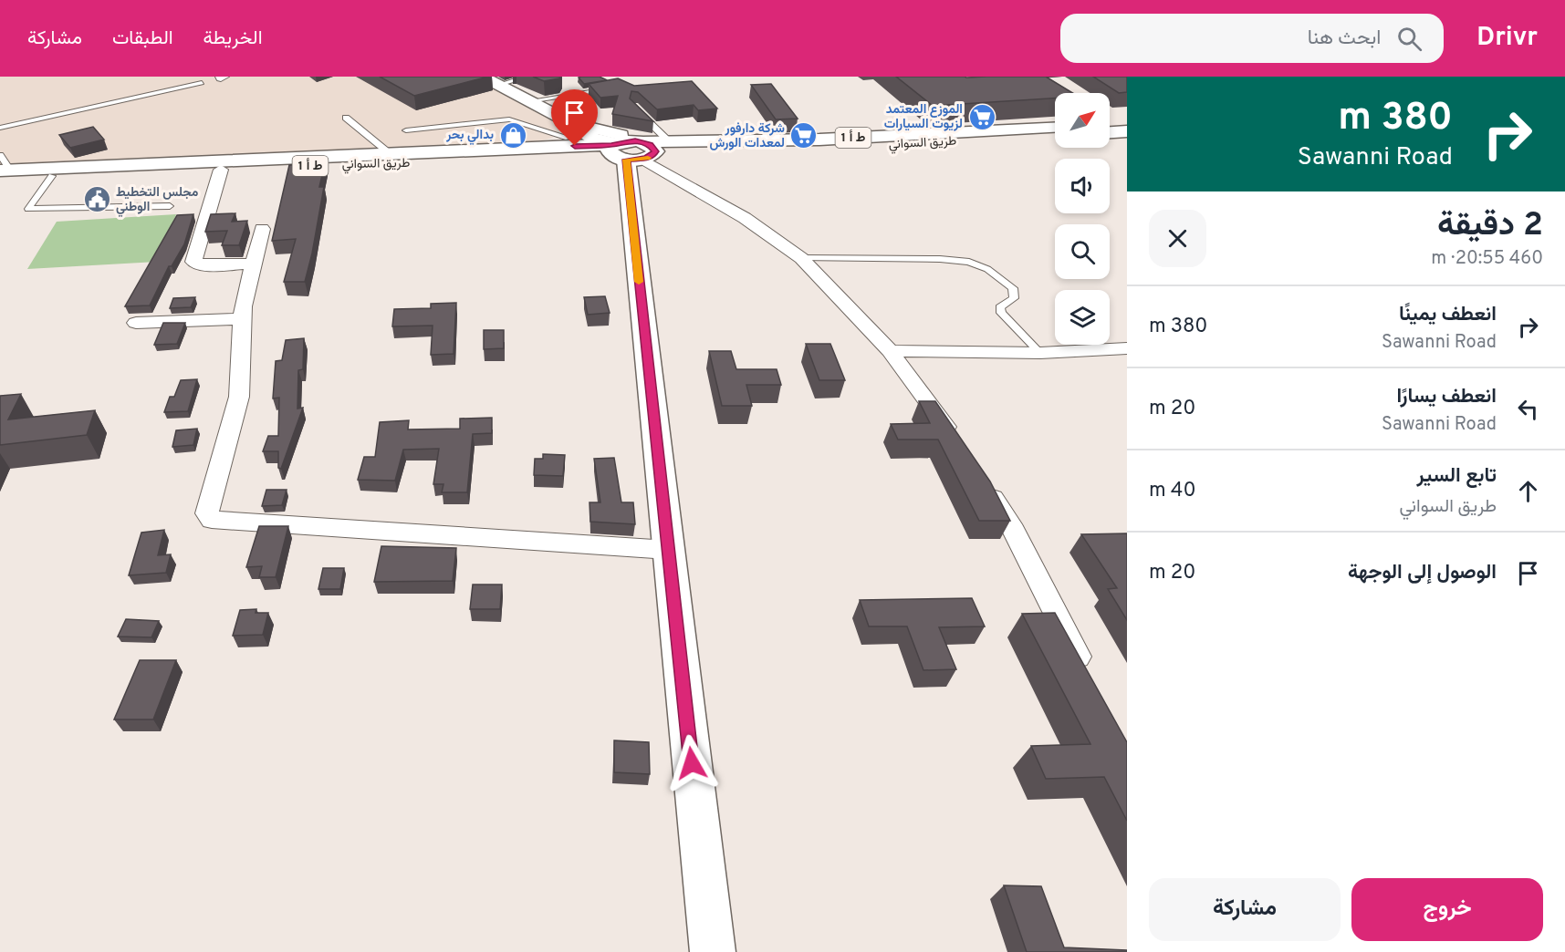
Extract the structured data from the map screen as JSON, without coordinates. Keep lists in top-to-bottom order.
{
  "streets": {
    "main road": ["ط أ 1", "طريق السواني"]
  },
  "places": {
    "supermarket": ["الموزع المعتمد لزيوت السيارات", "شركة دارفور لمعدات الورش"],
    "shop": ["بدالي بحر"],
    "public building": ["مجلس التخطيط الوطني"]
  },
  "north": "top right",
  "page": {
    "header": "Drivr",
    "search": "ابحث هنا",
    "nav": ["الخريطة", "الطبقات", "مشاركة"],
    "turn": ["380 m", "Sawanni Road"],
    "heading": ["2 دقيقة", "460 m · 20:55"],
    "list": [
      {
        "name": "انعطف يمينًا",
        "note": "Sawanni Road",
        "value": "380 m"
      },
      {
        "name": "انعطف يسارًا",
        "note": "Sawanni Road",
        "value": "20 m"
      },
      {
        "name": "تابع السير",
        "note": "طريق السواني",
        "value": "40 m"
      },
      {
        "name": "الوصول إلى الوجهة",
        "value": "20 m"
      }
    ],
    "buttons": ["خروج", "مشاركة"]
  }
}
